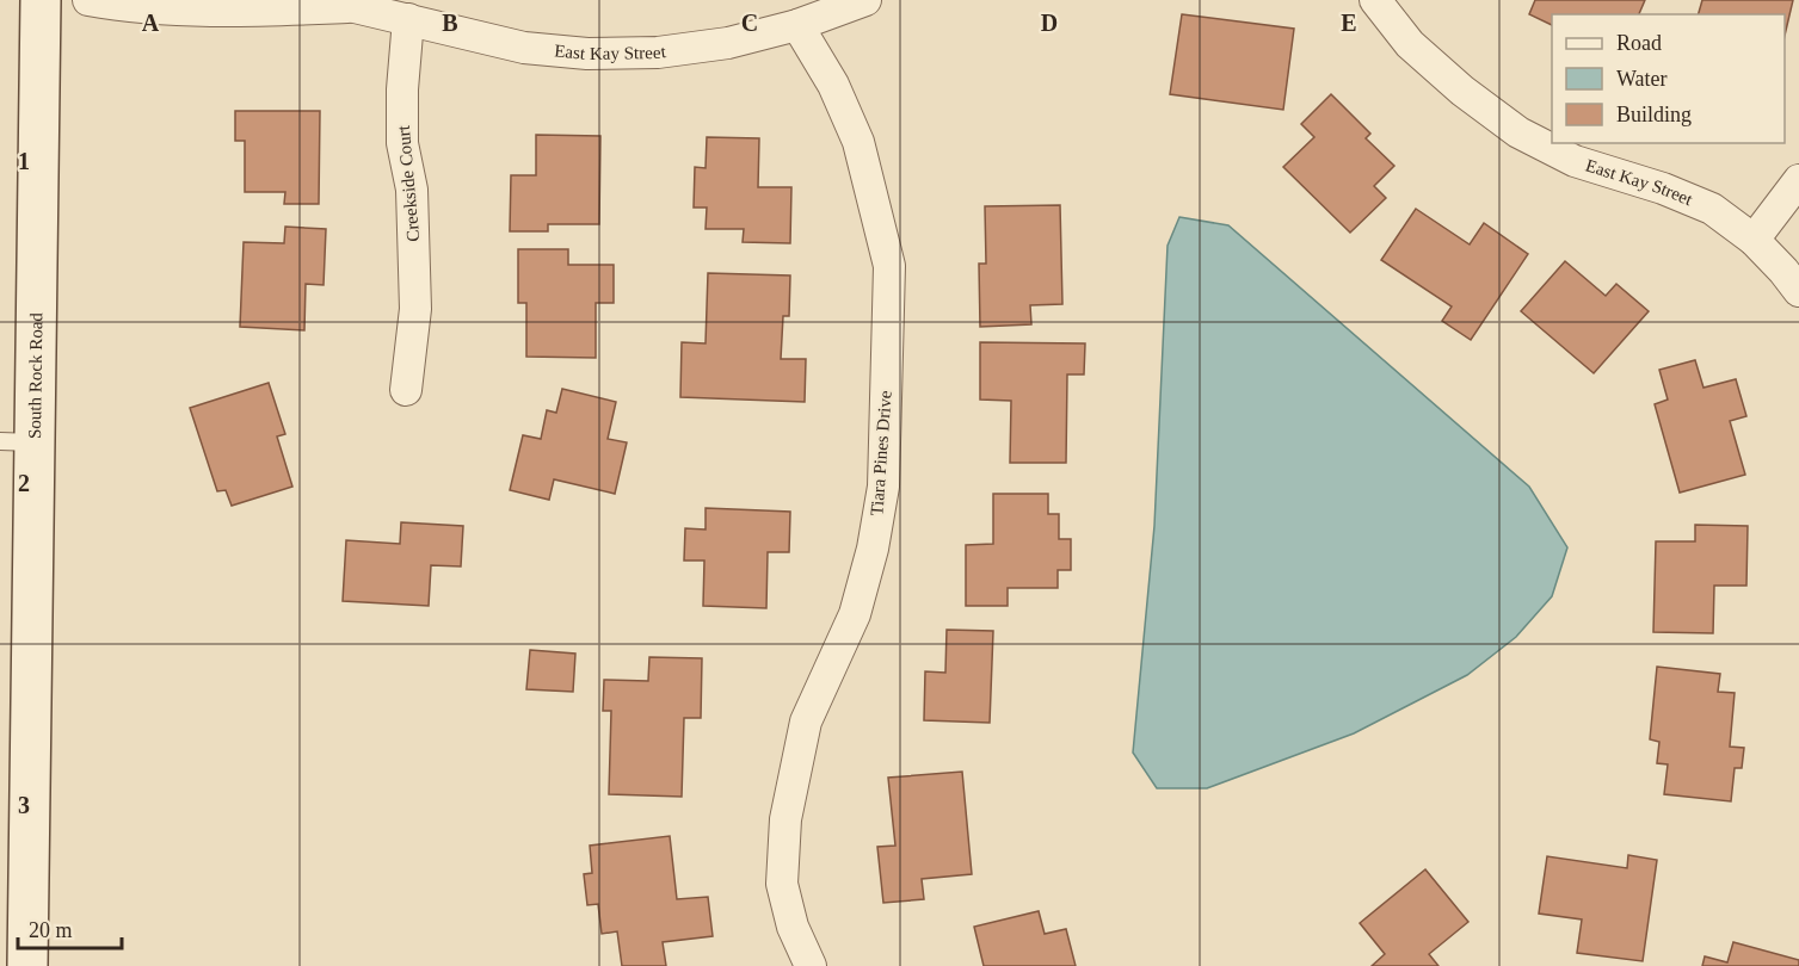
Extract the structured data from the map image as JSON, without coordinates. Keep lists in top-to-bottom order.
{
  "streets": {
    "main road": ["South Rock Road"],
    "street": ["East Kay Street", "Creekside Court", "Tiara Pines Drive"]
  },
  "crossings": [
    ["East Kay Street", "Creekside Court"],
    ["East Kay Street", "Tiara Pines Drive"]
  ],
  "legend": ["Road", "Water", "Building"],
  "scale_bar": "20 m",
  "grid": {
    "columns": [
      "A",
      "B",
      "C",
      "D",
      "E"
    ],
    "rows": ["1", "2", "3"]
  }
}
